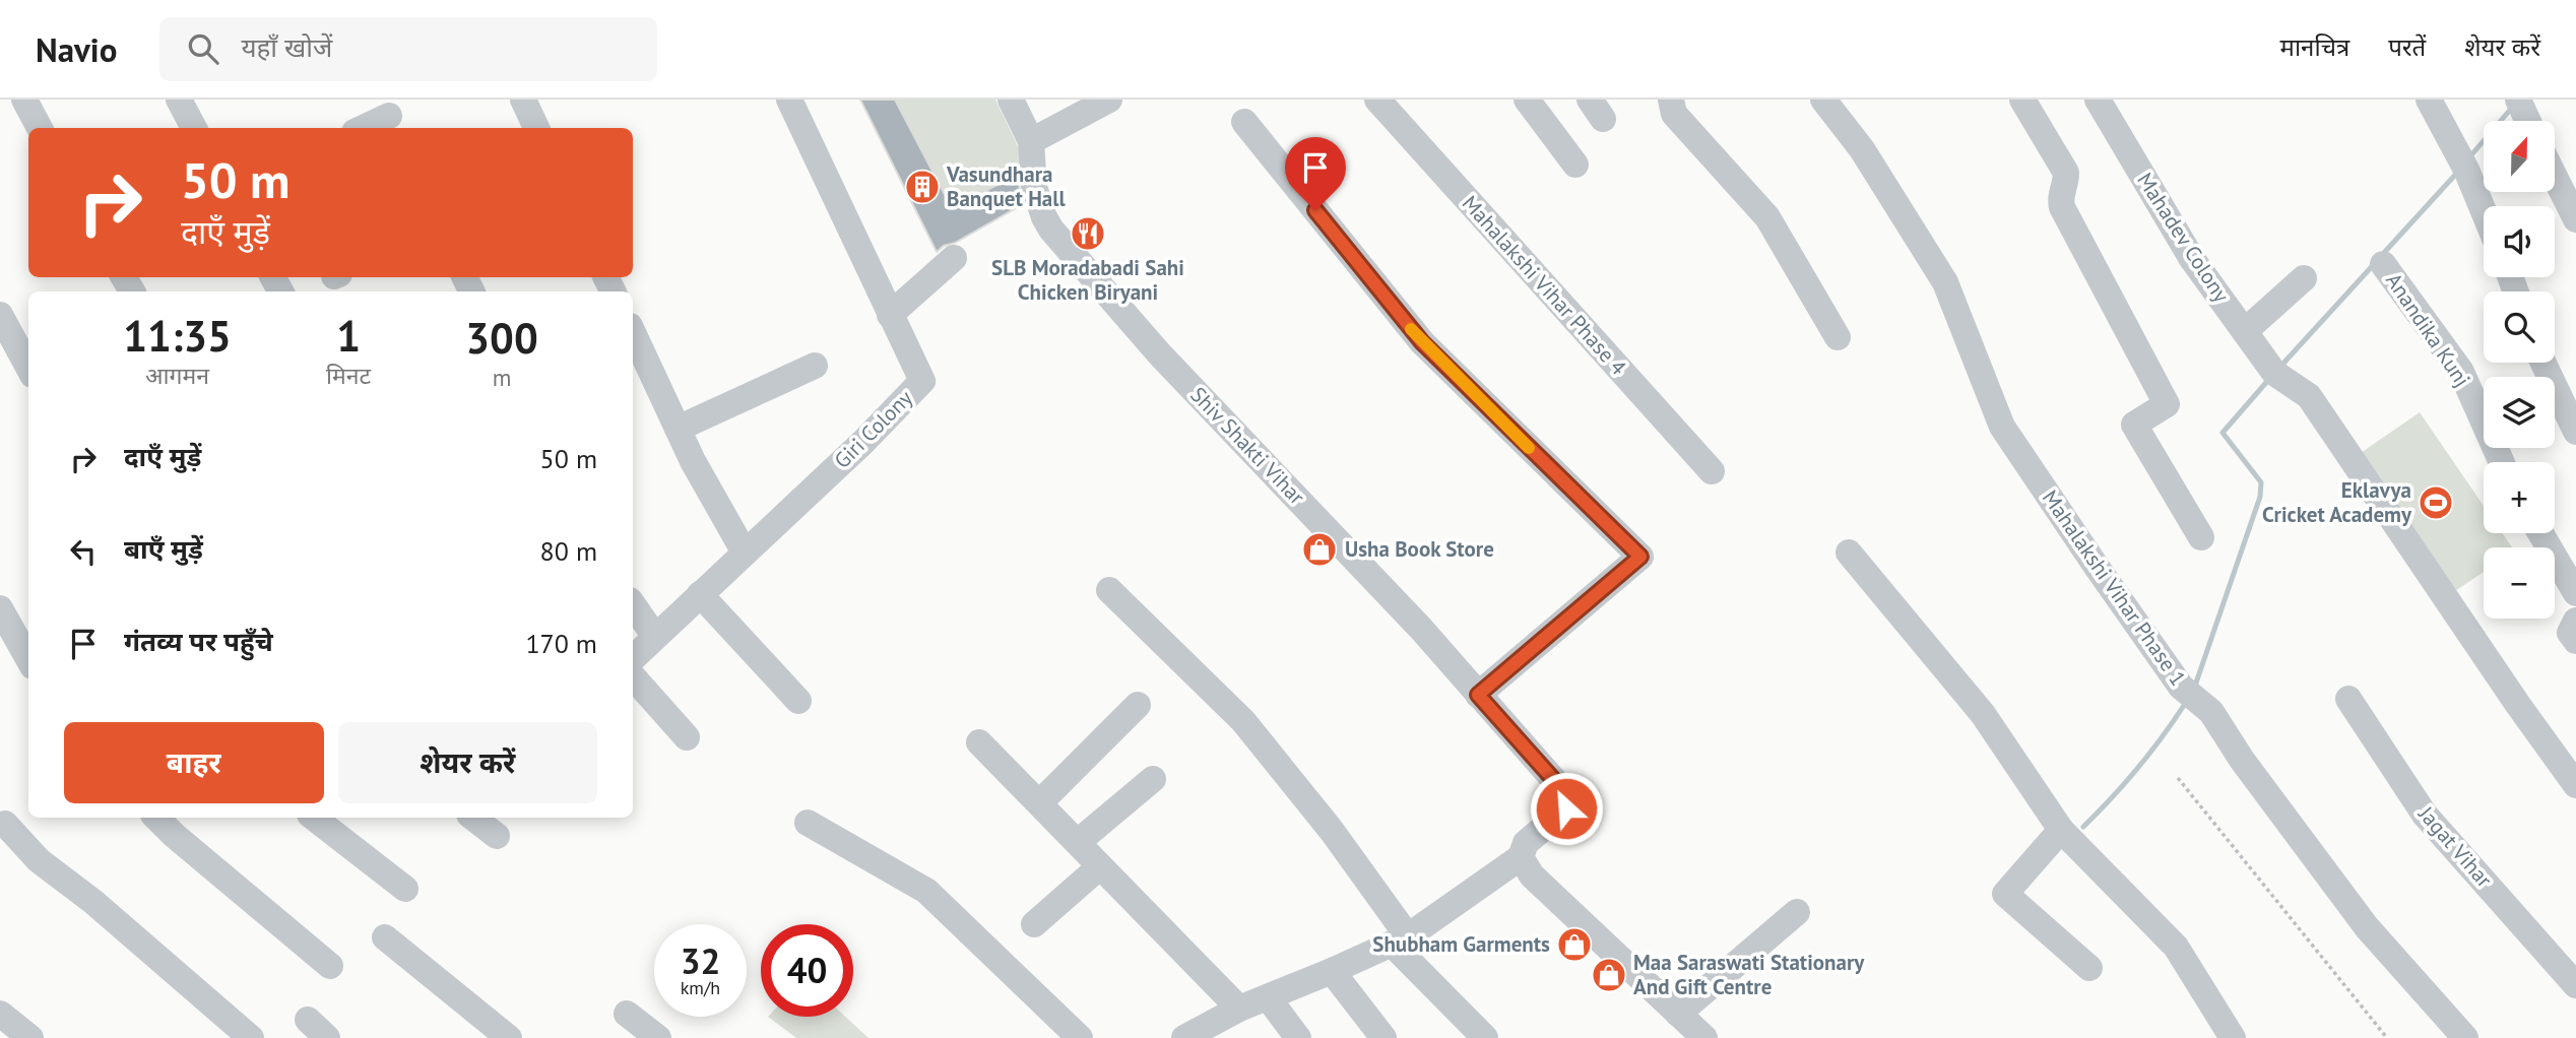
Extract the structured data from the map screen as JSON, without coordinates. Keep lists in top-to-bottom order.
{
  "streets": {
    "street": [
      "Mahadev Colony",
      "Mahalakshi Vihar Phase 4",
      "Anandika Kunj",
      "Giri Colony",
      "Shiv Shakti Vihar",
      "Mahalakshi Vihar Phase 1",
      "Jagat Vihar"
    ]
  },
  "places": {
    "building": ["Vasundhara Banquet Hall"],
    "restaurant": ["SLB Moradabadi Sahi Chicken Biryani"],
    "sports": ["Eklavya Cricket Academy"],
    "shop": ["Usha Book Store", "Shubham Garments", "Maa Saraswati Stationary And Gift Centre"]
  },
  "north": "top",
  "page": {
    "header": "Navio",
    "search": "यहाँ खोजें",
    "nav": ["मानचित्र", "परतें", "शेयर करें"],
    "map_buttons": ["+", "−"],
    "turn": ["50 m", "दाएँ मुड़ें"],
    "eta": [
      "11:35",
      "आगमन",
      "1",
      "मिनट",
      "300",
      "m"
    ],
    "list": [
      {
        "name": "दाएँ मुड़ें",
        "value": "50 m"
      },
      {
        "name": "बाएँ मुड़ें",
        "value": "80 m"
      },
      {
        "name": "गंतव्य पर पहुँचे",
        "value": "170 m"
      }
    ],
    "buttons": ["बाहर", "शेयर करें"],
    "speed": "32 km/h",
    "limit": "40"
  }
}
